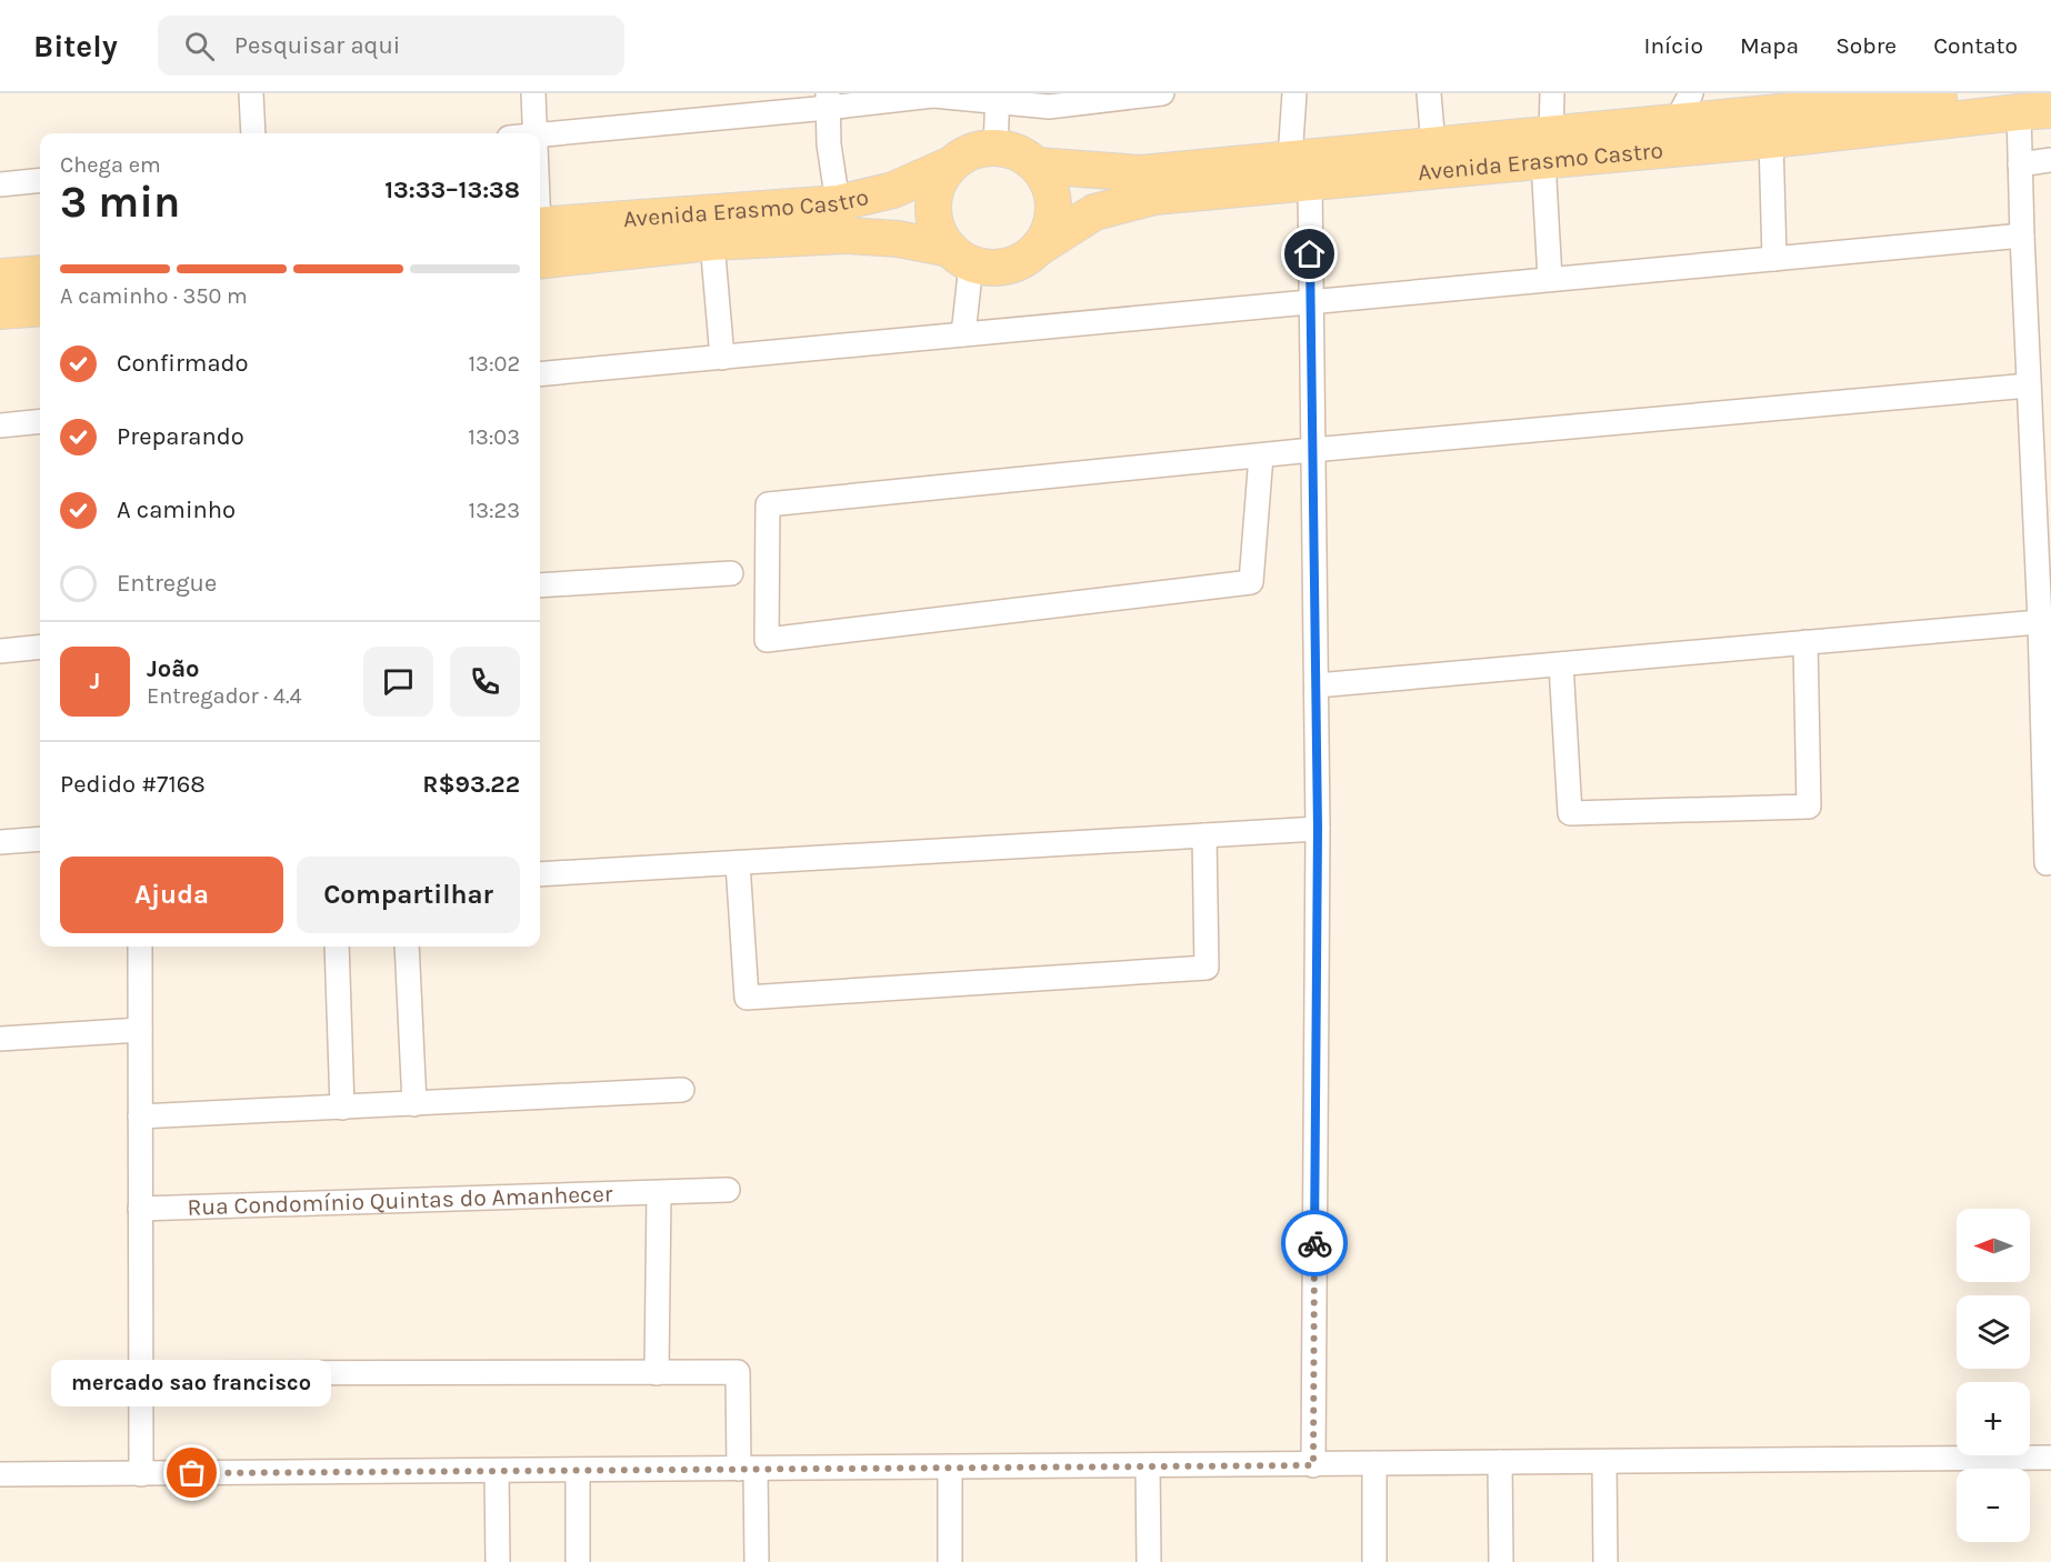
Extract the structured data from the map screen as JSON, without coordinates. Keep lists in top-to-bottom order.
{
  "streets": {
    "main road": ["Avenida Erasmo Castro"],
    "street": ["Rua Condomínio Quintas do Amanhecer"]
  },
  "places": ["mercado sao francisco"],
  "north": "left",
  "page": {
    "header": "Bitely",
    "search": "Pesquisar aqui",
    "nav": [
      "Início",
      "Mapa",
      "Sobre",
      "Contato"
    ],
    "heading": ["3 min", "Chega em", "13:33–13:38"],
    "panel": [
      "João",
      "Entregador · 4.4",
      "Pedido #7168",
      "R$93.22"
    ],
    "bar": "A caminho · 350 m",
    "list": [
      ["Confirmado", "13:02"],
      ["Preparando", "13:03"],
      ["A caminho", "13:23"],
      "Entregue"
    ],
    "round": "J",
    "buttons": ["Ajuda", "Compartilhar"],
    "map_buttons": ["+", "−"],
    "bubble": "mercado sao francisco"
  }
}
